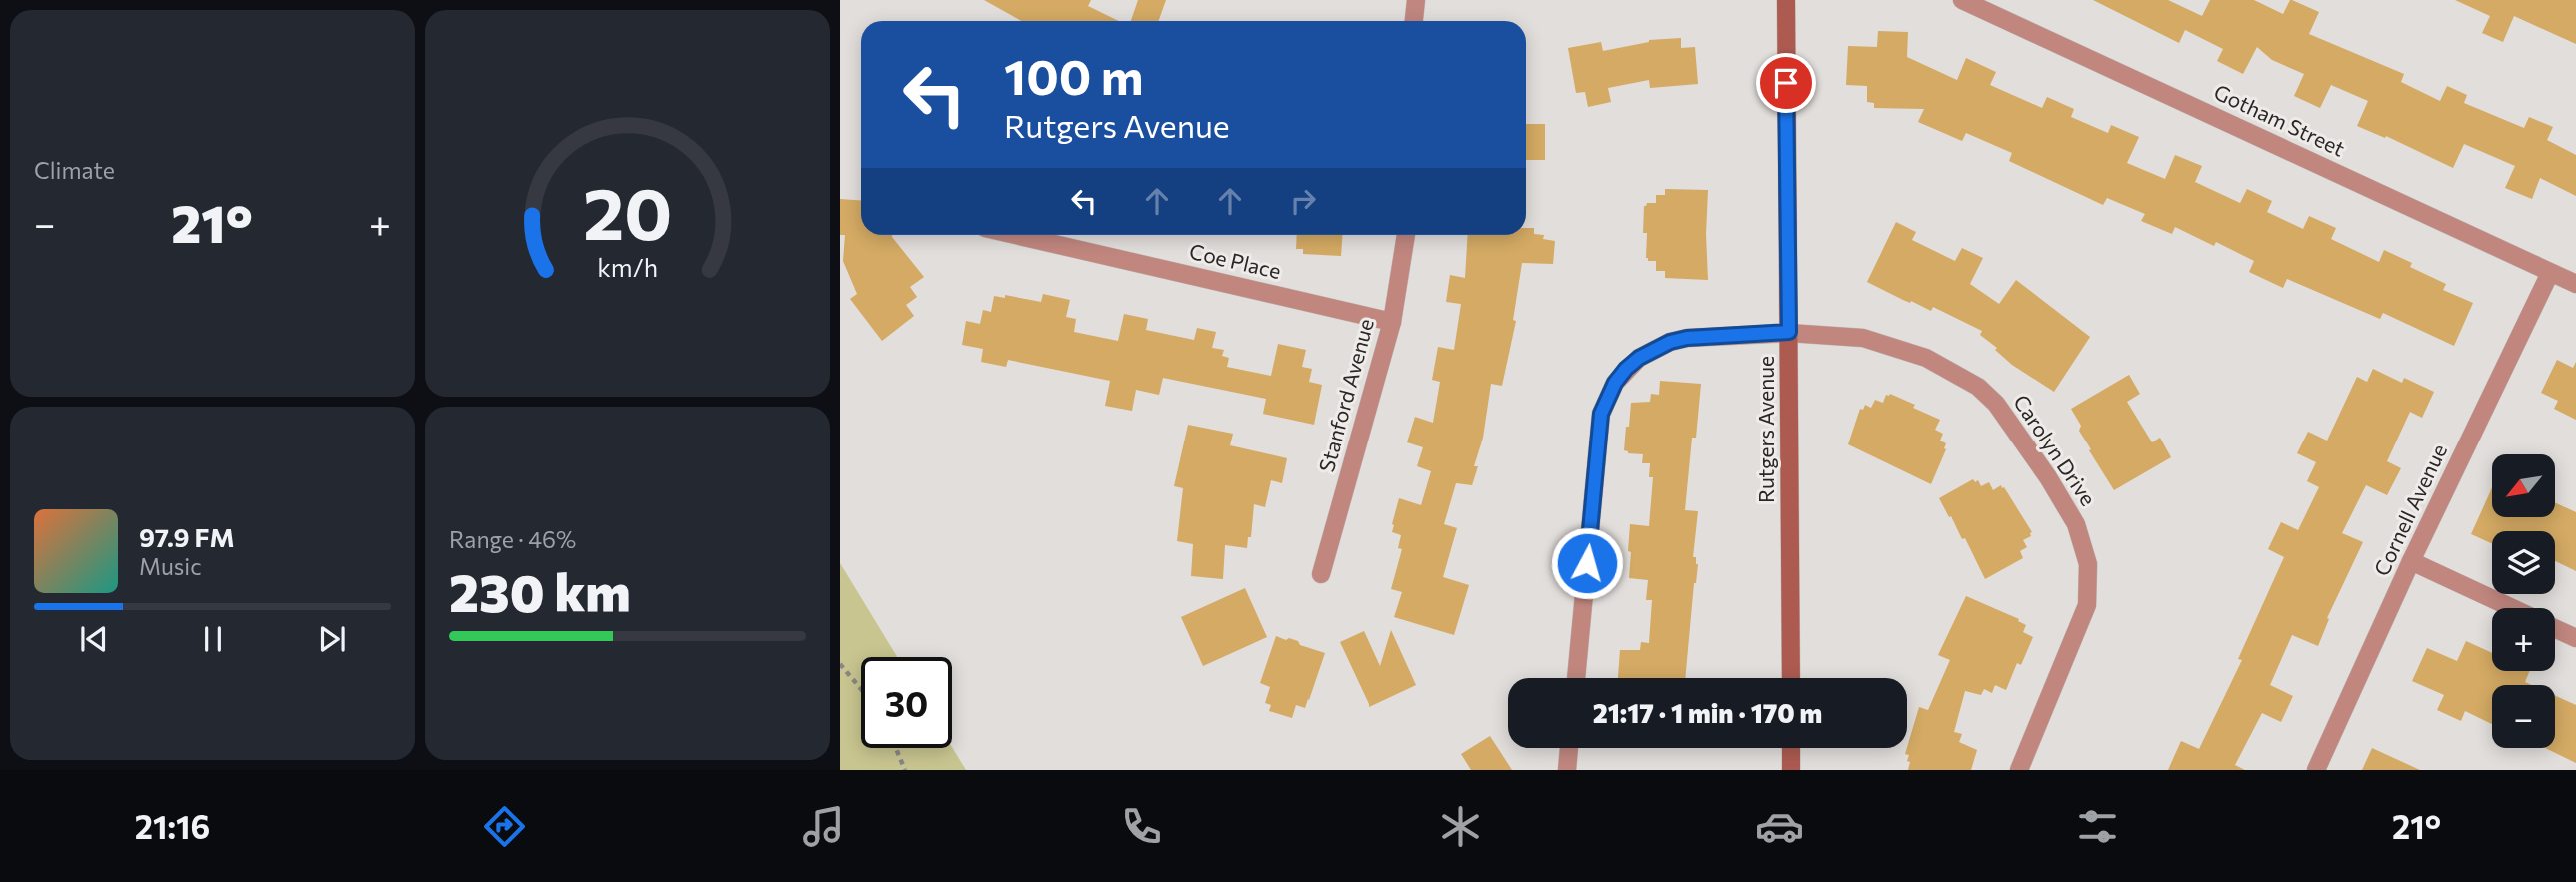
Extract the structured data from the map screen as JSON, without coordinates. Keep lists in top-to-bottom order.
{
  "streets": {
    "main road": ["Rutgers Avenue"],
    "street": [
      "Gotham Street",
      "Coe Place",
      "Stanford Avenue",
      "Carolyn Drive",
      "Cornell Avenue"
    ]
  },
  "crossings": [
    ["Gotham Street", "Cornell Avenue"],
    ["Coe Place", "Stanford Avenue"],
    ["Rutgers Avenue", "Carolyn Drive"]
  ],
  "north": "bottom left",
  "page": {
    "tile": [
      "Climate",
      ["Range · 46%", "230 km"]
    ],
    "turn": ["100 m", "Rutgers Avenue"],
    "heat": ["−", "21°", "+"],
    "map_buttons": ["+", "−"],
    "song": ["97.9 FM", "Music"],
    "limit": "30",
    "trip": "21:17 · 1 min · 170 m",
    "tabs": ["21:16", "21°"],
    "gauge": ["20", "km/h"]
  }
}
